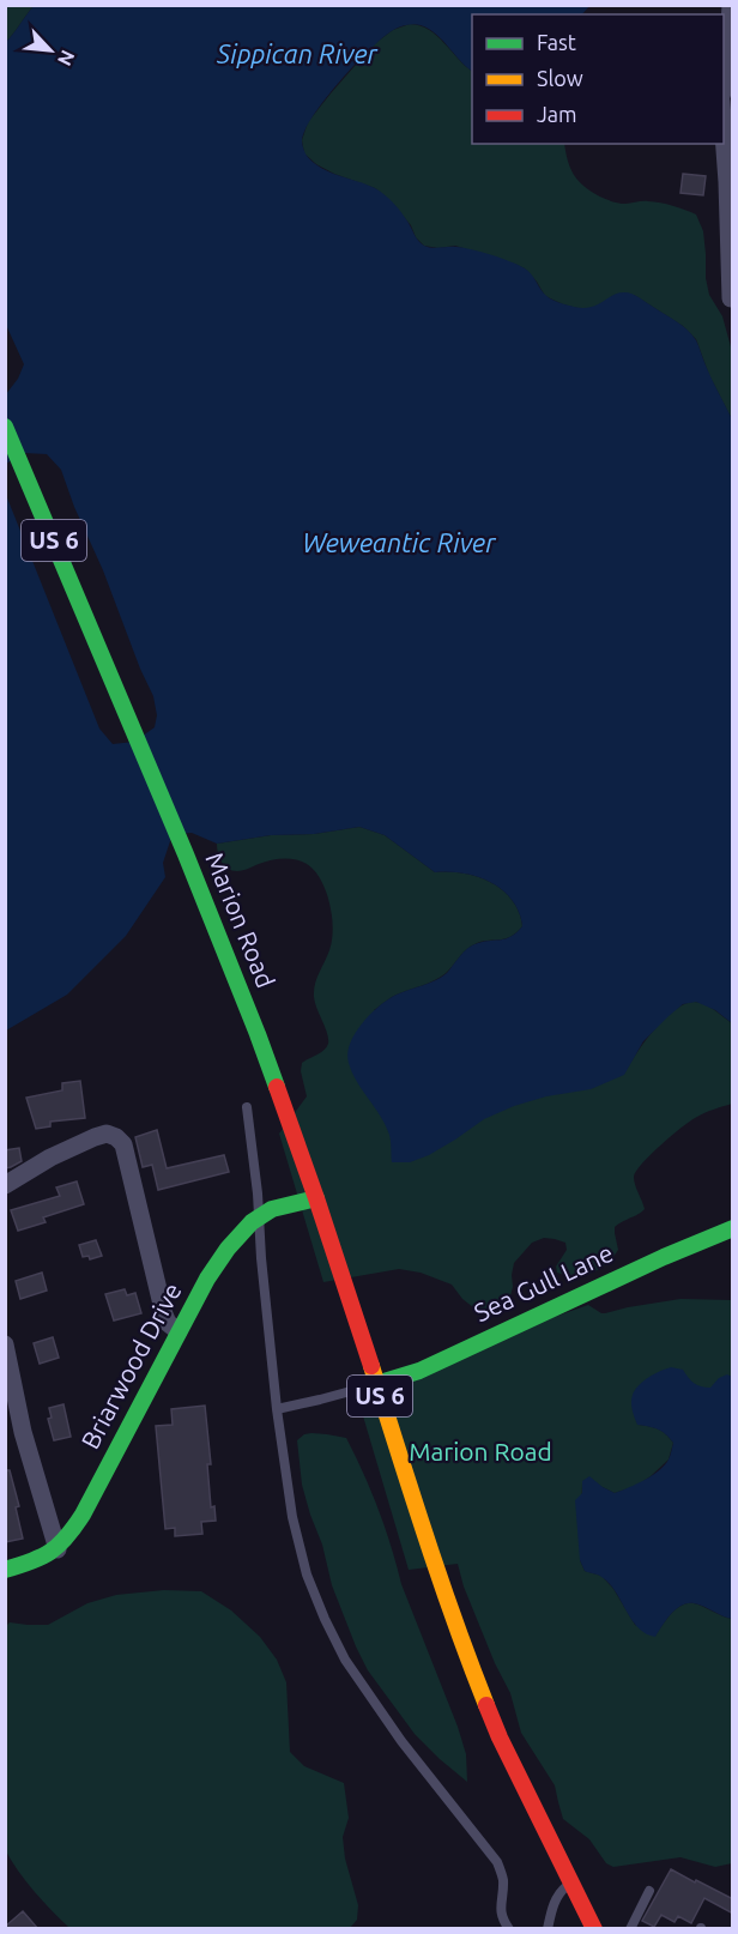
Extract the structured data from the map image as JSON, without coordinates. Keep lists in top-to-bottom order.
{
  "streets": {
    "main road": [
      "US 6",
      "Marion Road",
      "Sea Gull Lane",
      "Briarwood Drive"
    ]
  },
  "crossings": [
    ["Marion Road", "Sea Gull Lane"],
    ["Marion Road", "Briarwood Drive"]
  ],
  "water": ["Sippican River", "Weweantic River"],
  "parks": ["Marion Road"],
  "legend": ["Fast", "Slow", "Jam"],
  "north": "bottom right"
}
